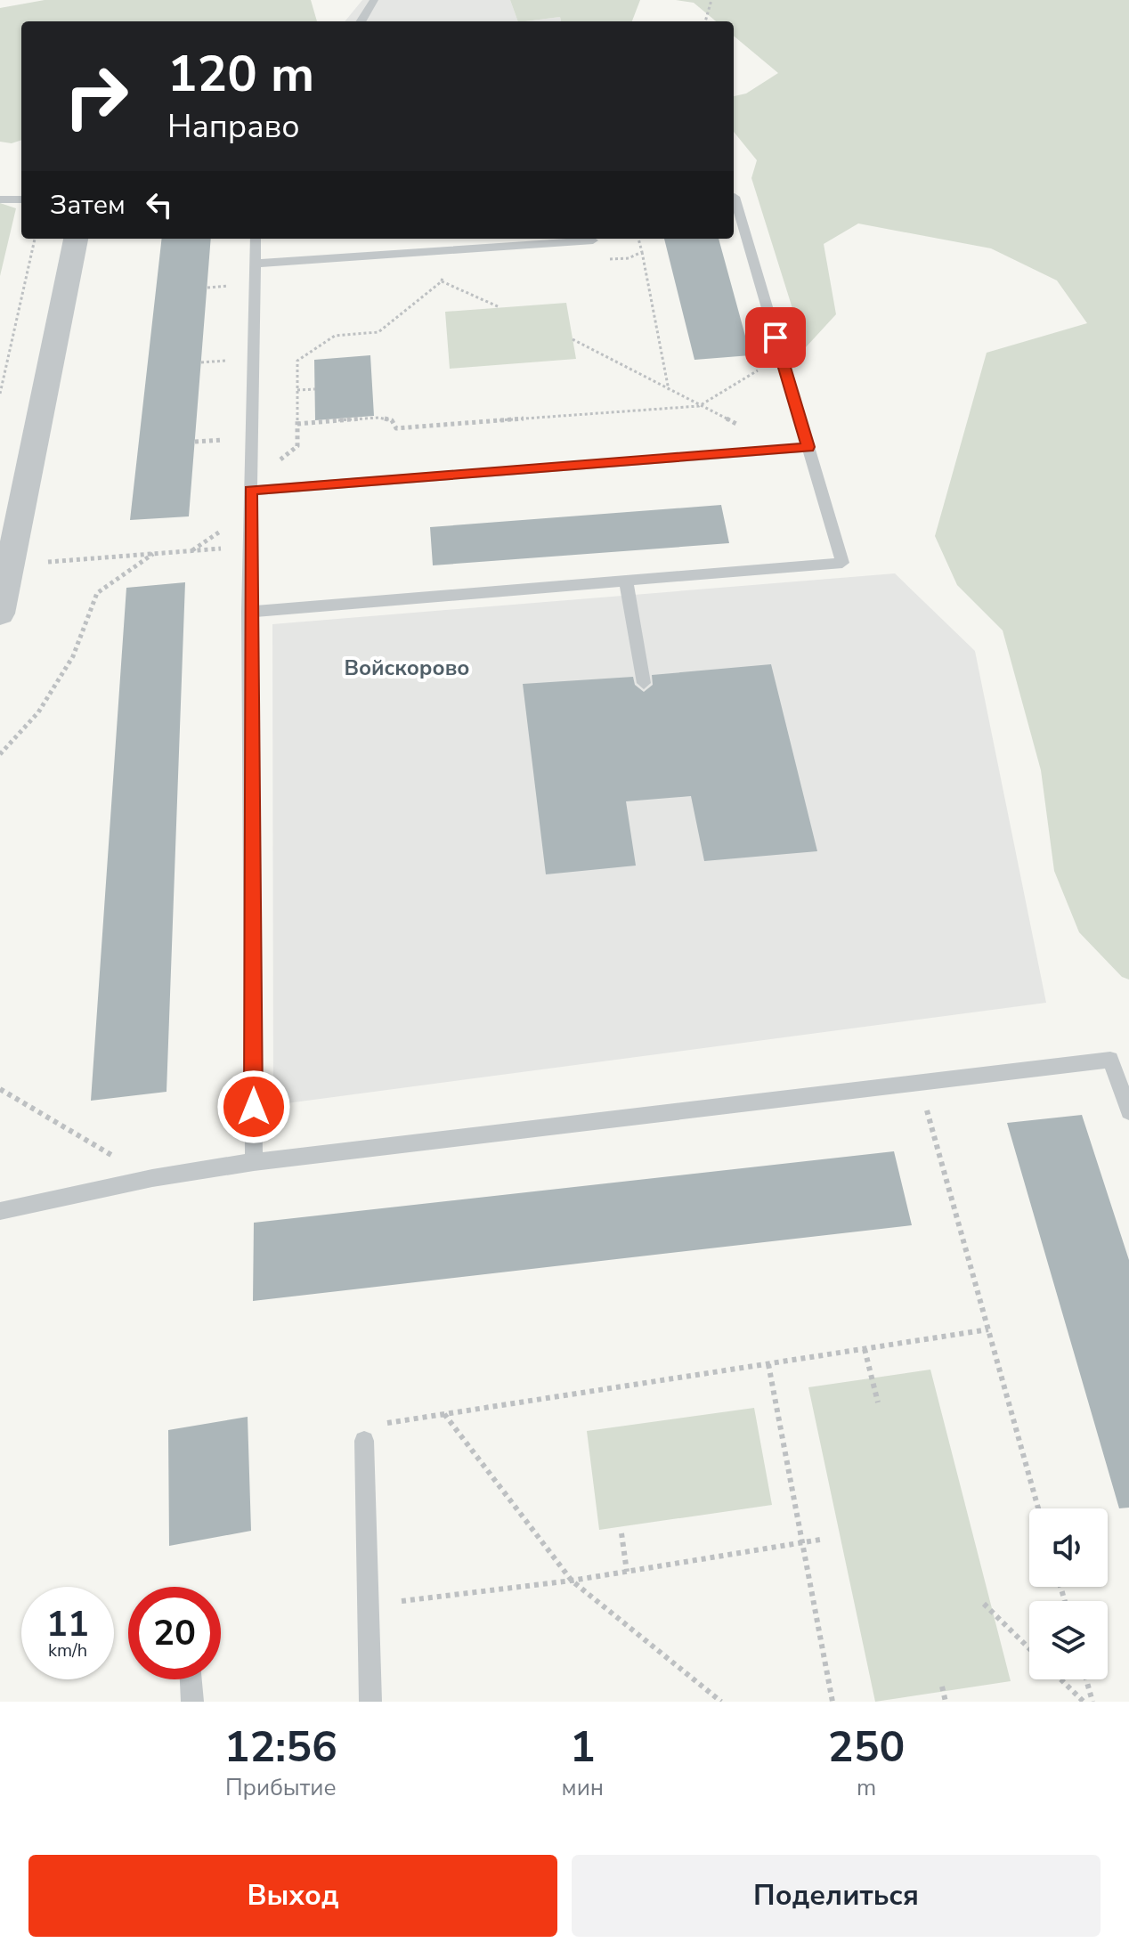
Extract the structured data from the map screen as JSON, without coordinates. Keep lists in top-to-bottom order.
{
  "districts": ["Войскорово"],
  "page": {
    "turn": ["120 m", "Направо"],
    "then": "Затем",
    "speed": "11 km/h",
    "limit": "20",
    "eta": [
      "12:56",
      "Прибытие",
      "1",
      "мин",
      "250",
      "m"
    ],
    "buttons": ["Выход", "Поделиться"]
  }
}
